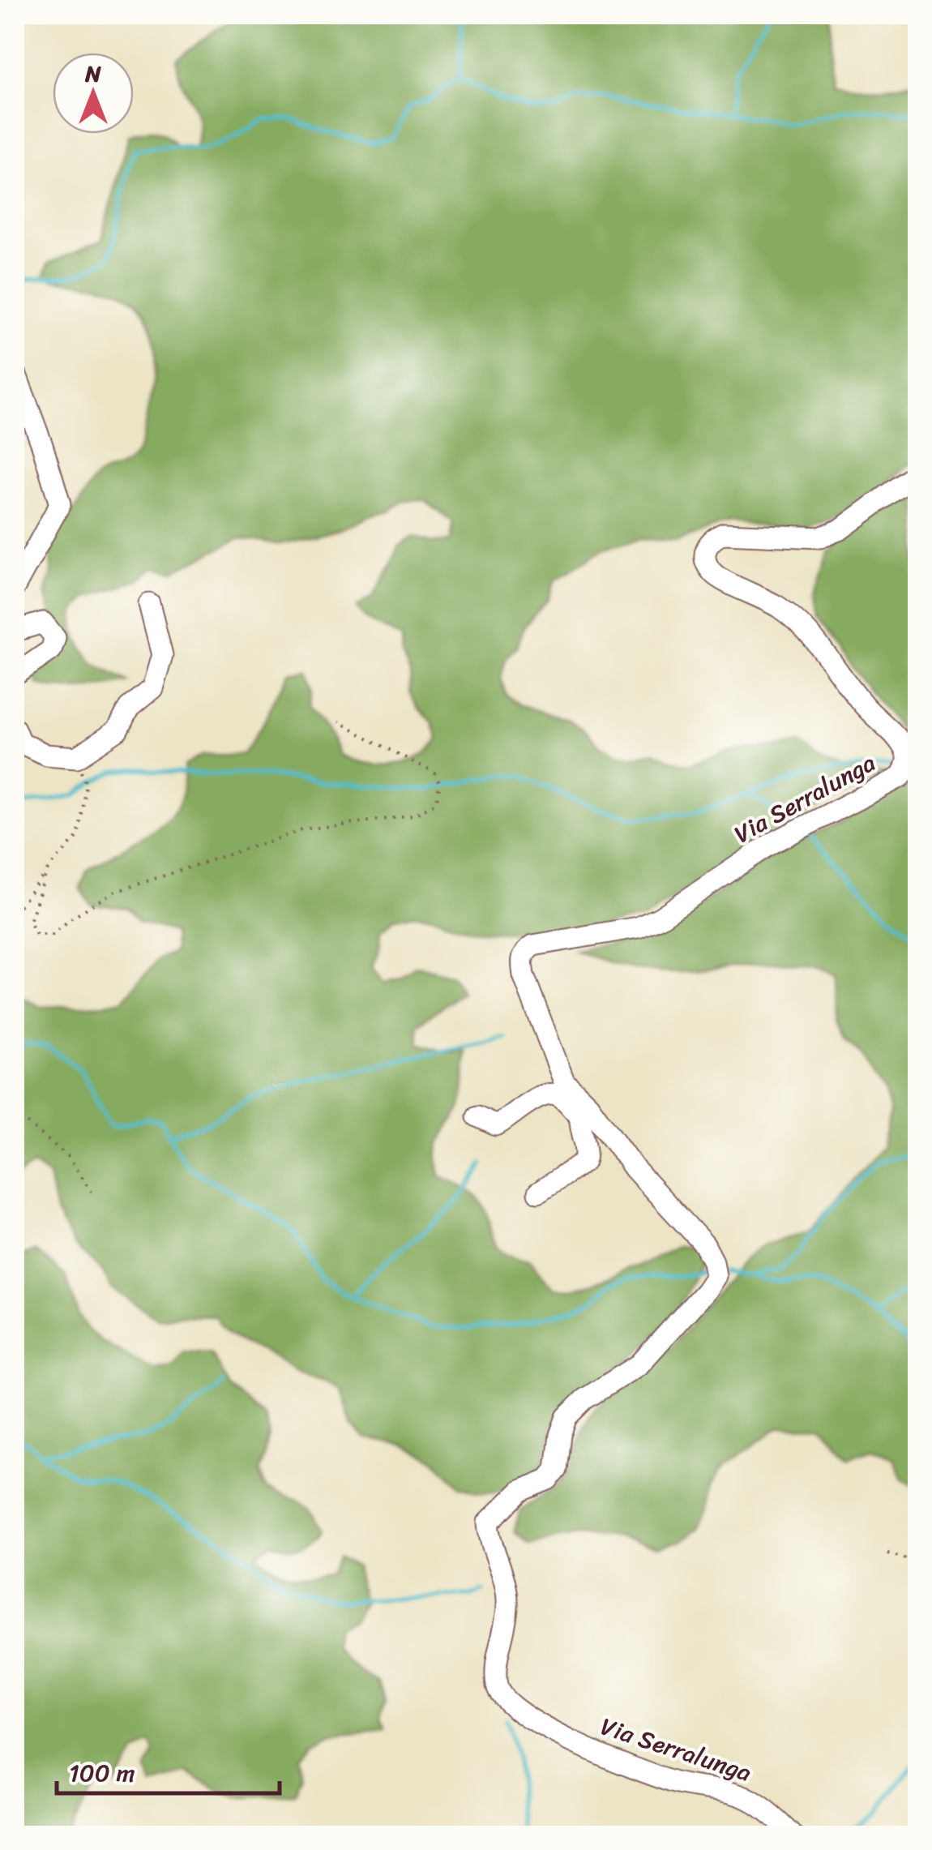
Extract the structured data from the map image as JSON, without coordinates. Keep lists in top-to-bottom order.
{
  "streets": {
    "street": ["Via Serralunga"]
  },
  "scale_bar": "100 m",
  "north": "top"
}
